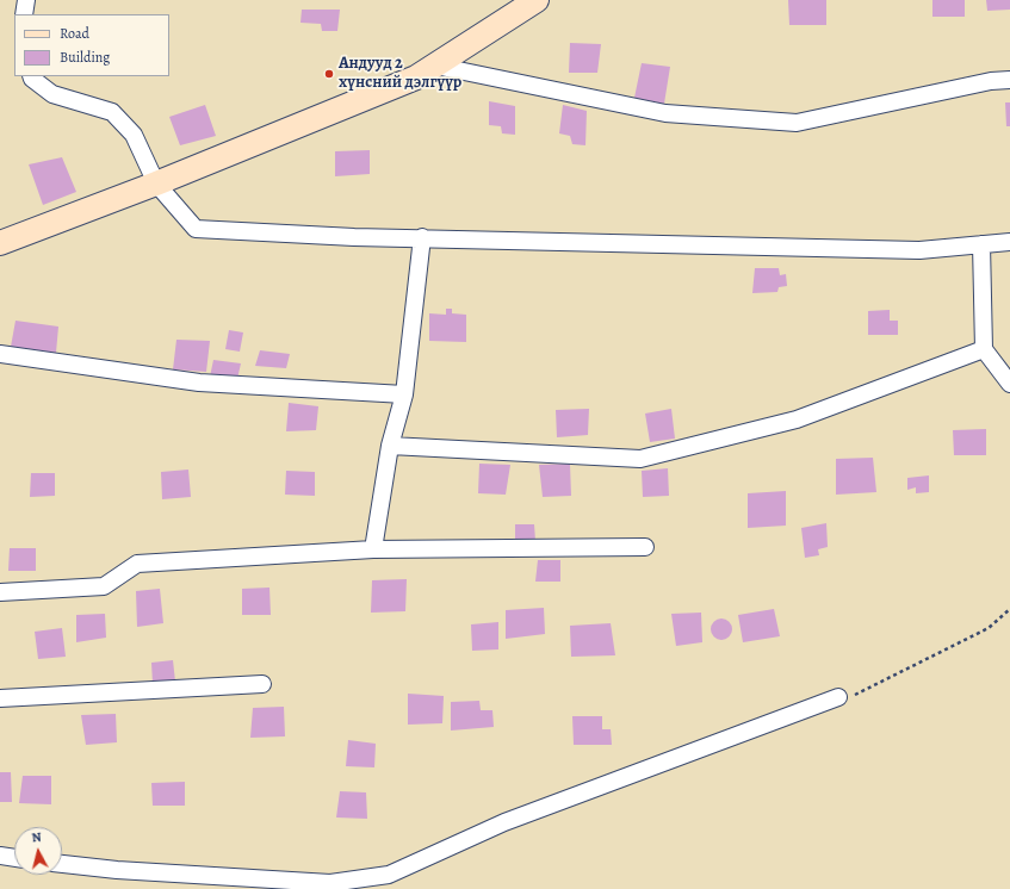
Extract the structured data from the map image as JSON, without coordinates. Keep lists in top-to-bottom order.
{
  "places": ["Андууд 2 хүнсний дэлгүүр"],
  "legend": ["Road", "Building"],
  "north": "top"
}
